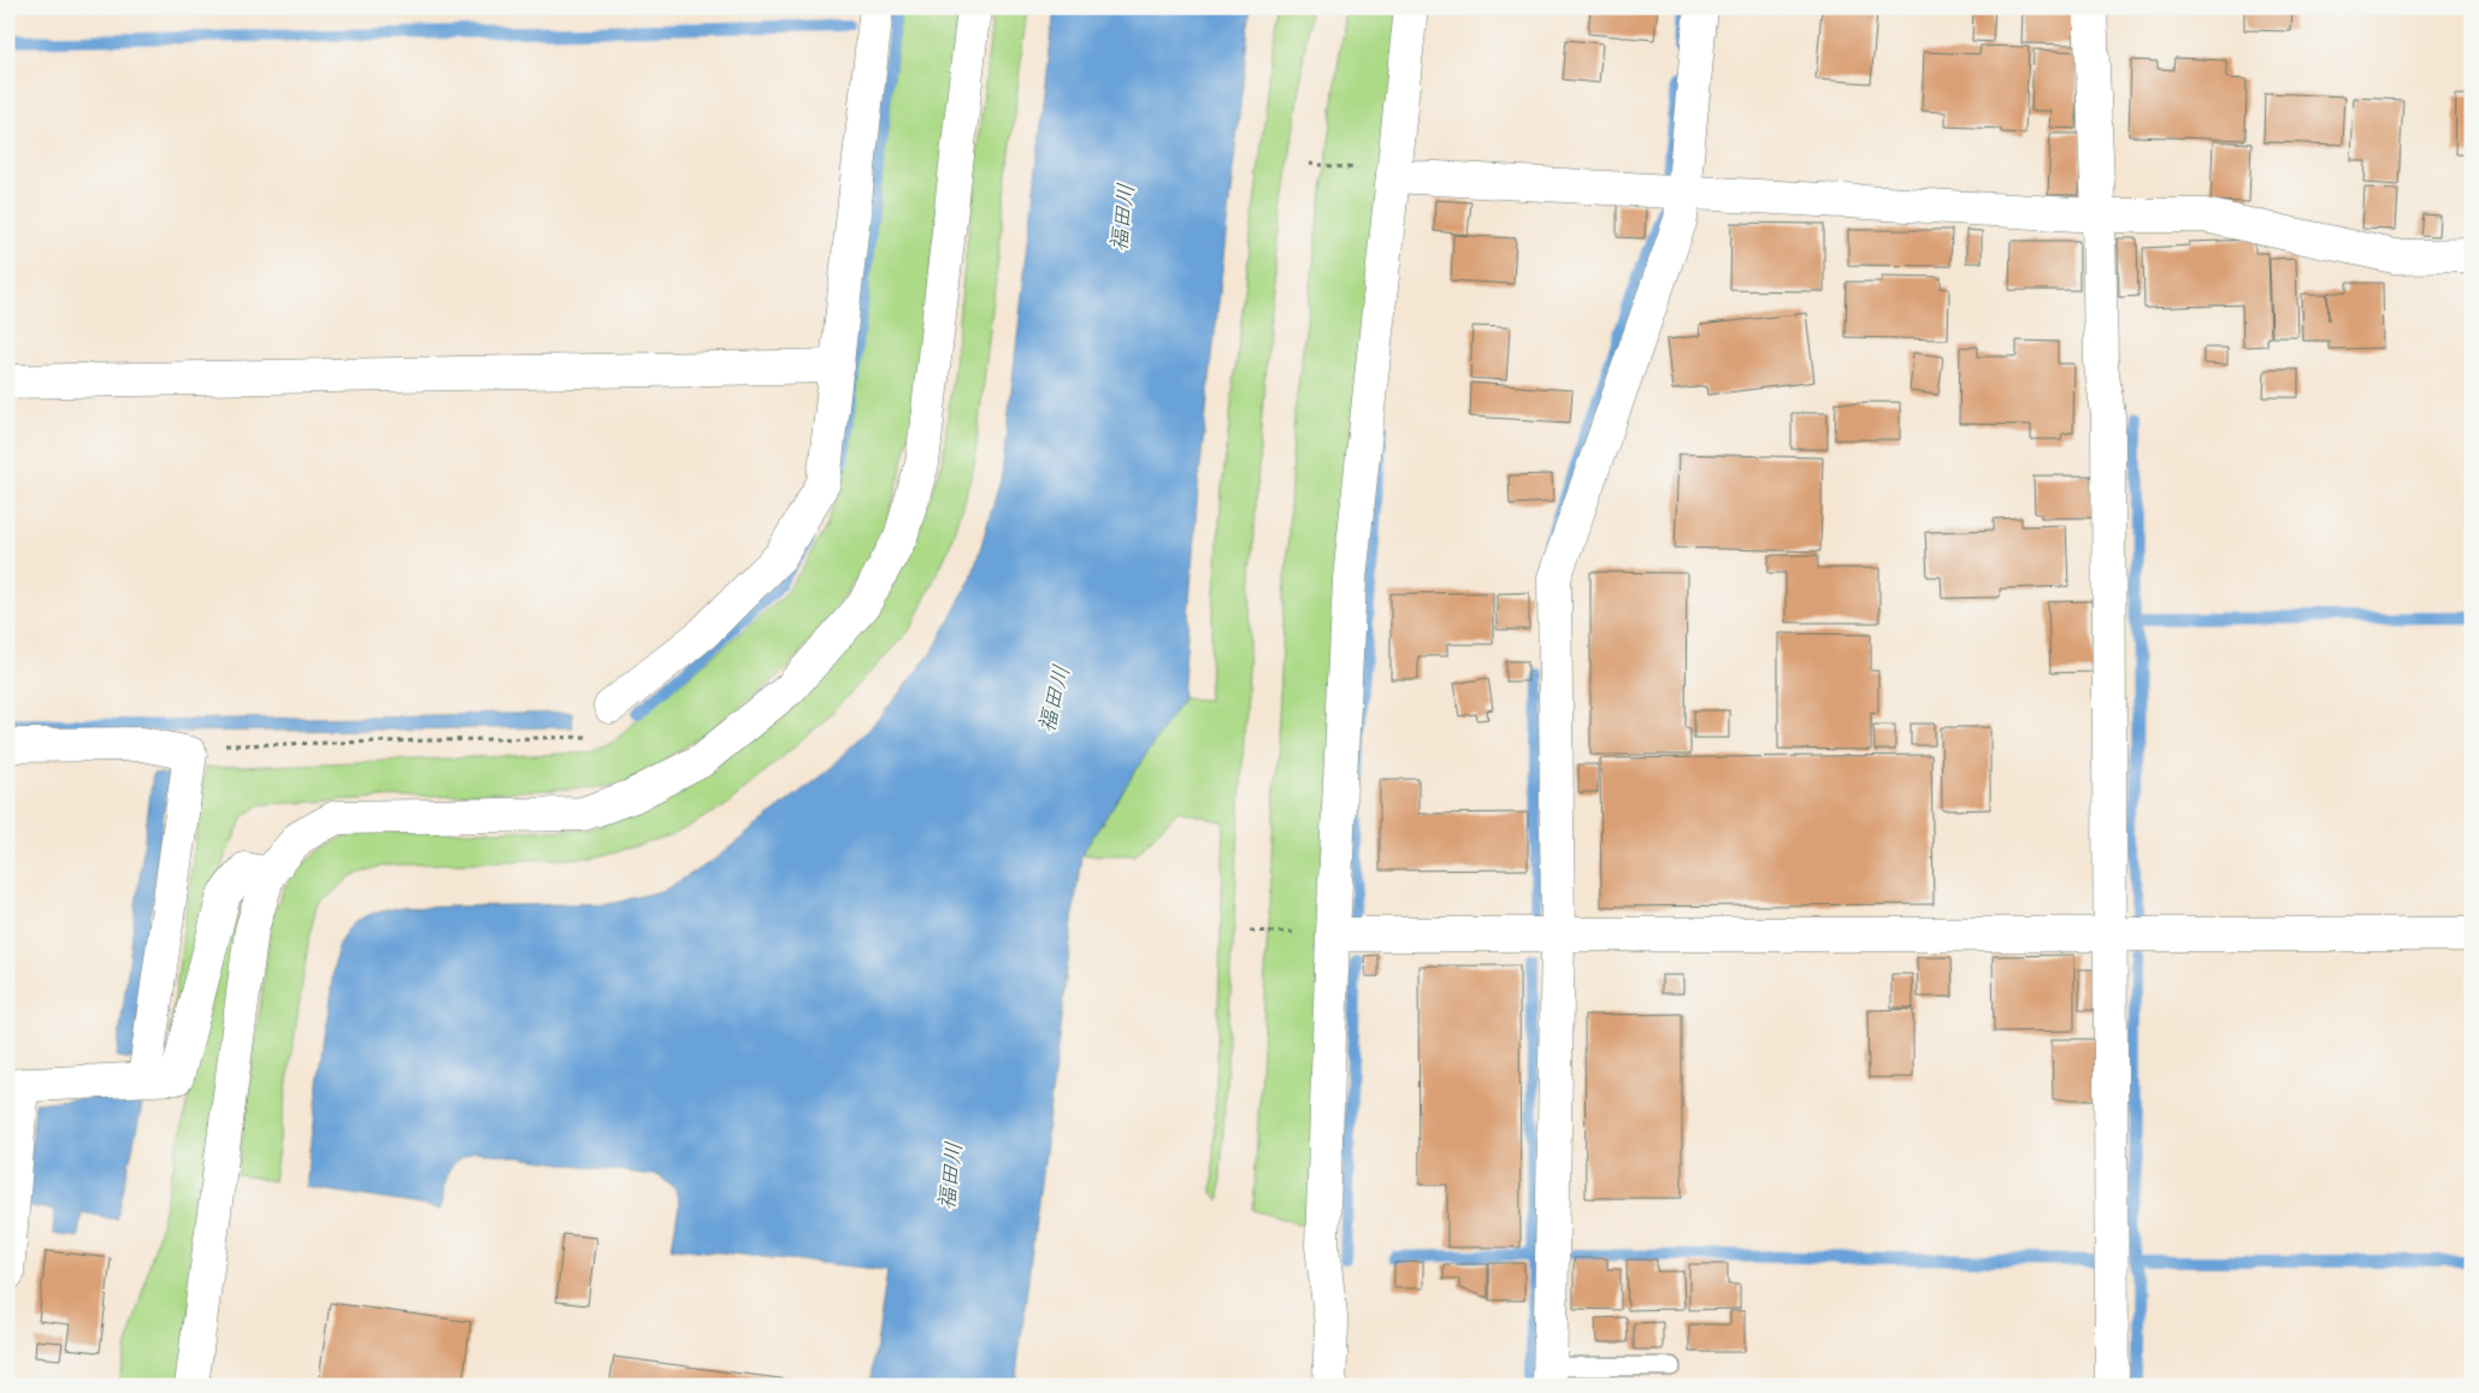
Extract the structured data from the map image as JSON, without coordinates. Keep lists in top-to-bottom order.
{
  "water": ["福田川"]
}
